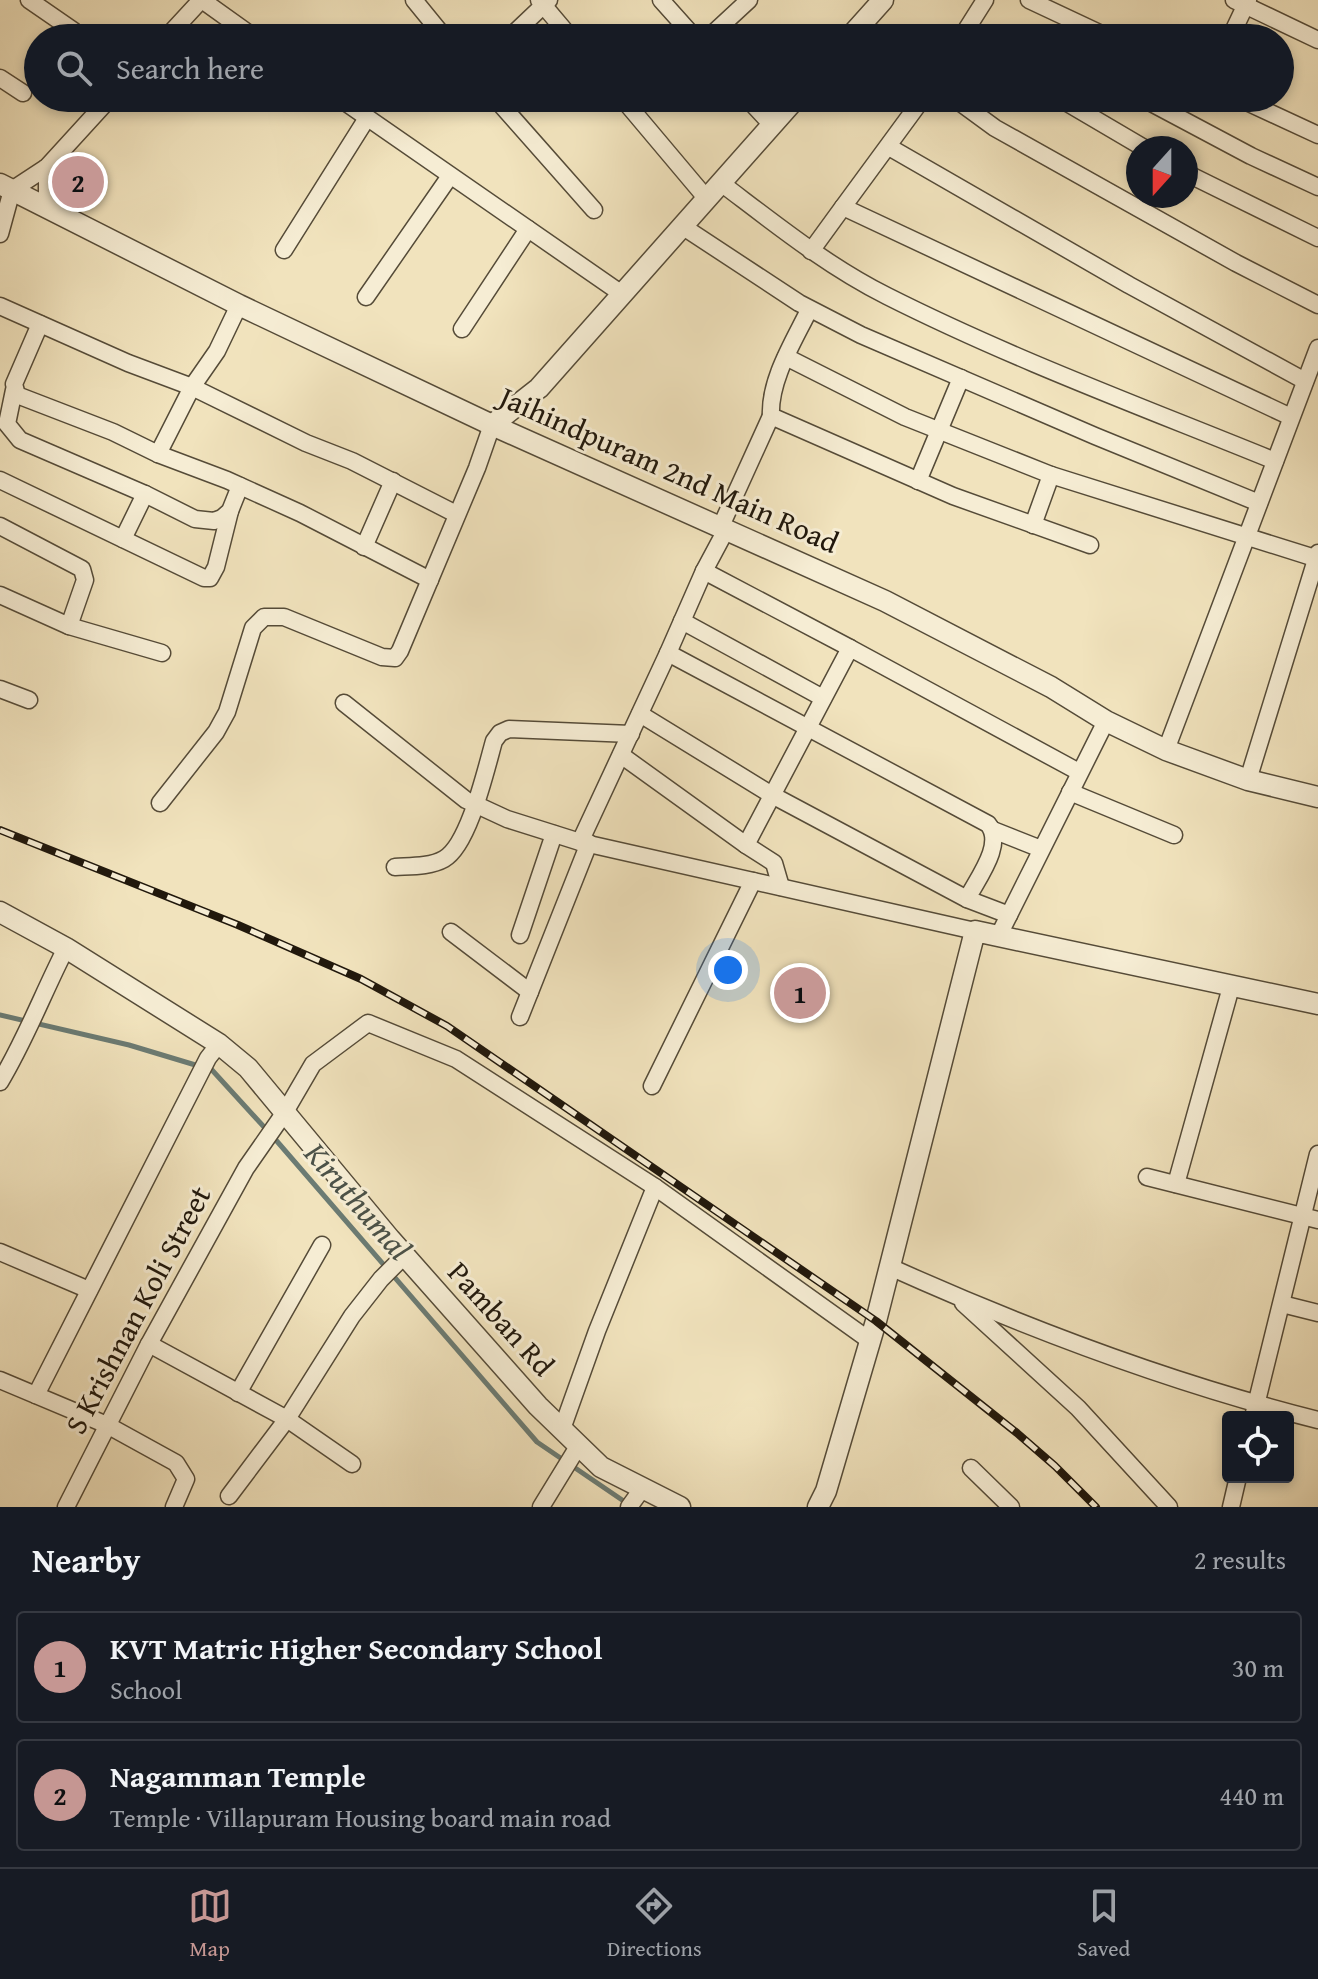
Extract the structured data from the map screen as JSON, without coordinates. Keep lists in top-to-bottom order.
{
  "streets": {
    "street": ["Jaihindpuram 2nd Main Road", "S Krishnan Koli Street", "Pamban Rd"]
  },
  "crossings": [
    ["S Krishnan Koli Street", "Pamban Rd"]
  ],
  "water": ["Kiruthumal"],
  "north": "bottom",
  "page": {
    "search": "Search here",
    "pins": ["2", "1"],
    "heading": ["Nearby", "2 results"],
    "list": [
      {
        "mark": "1",
        "name": "KVT Matric Higher Secondary School",
        "note": "School",
        "value": "30 m"
      },
      {
        "mark": "2",
        "name": "Nagamman Temple",
        "note": "Temple · Villapuram Housing board main road",
        "value": "440 m"
      }
    ],
    "nav": ["Map", "Directions", "Saved"]
  }
}
